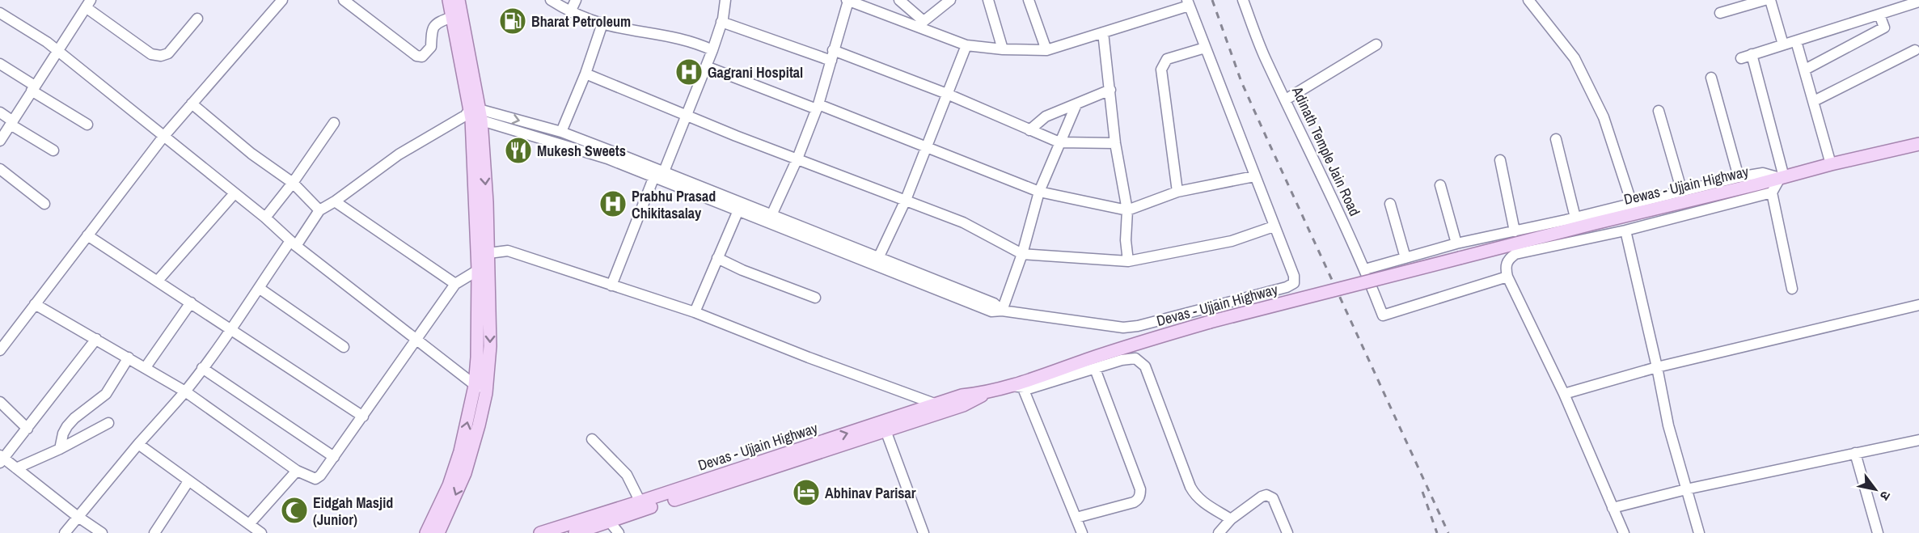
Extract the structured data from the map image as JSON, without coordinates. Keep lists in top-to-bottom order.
{
  "streets": {
    "main road": ["Dewas - Ujjain Highway", "Devas - Ujjain Highway"],
    "street": ["Adinath Temple Jain Road"]
  },
  "crossings": [
    ["Dewas - Ujjain Highway", "Devas - Ujjain Highway"]
  ],
  "places": {
    "fuel station": ["Bharat Petroleum"],
    "hospital": ["Gagrani Hospital", "Prabhu Prasad Chikitasalay"],
    "restaurant": ["Mukesh Sweets"],
    "hotel": ["Abhinav Parisar"],
    "mosque": ["Eidgah Masjid (Junior)"]
  },
  "north": "bottom right"
}
